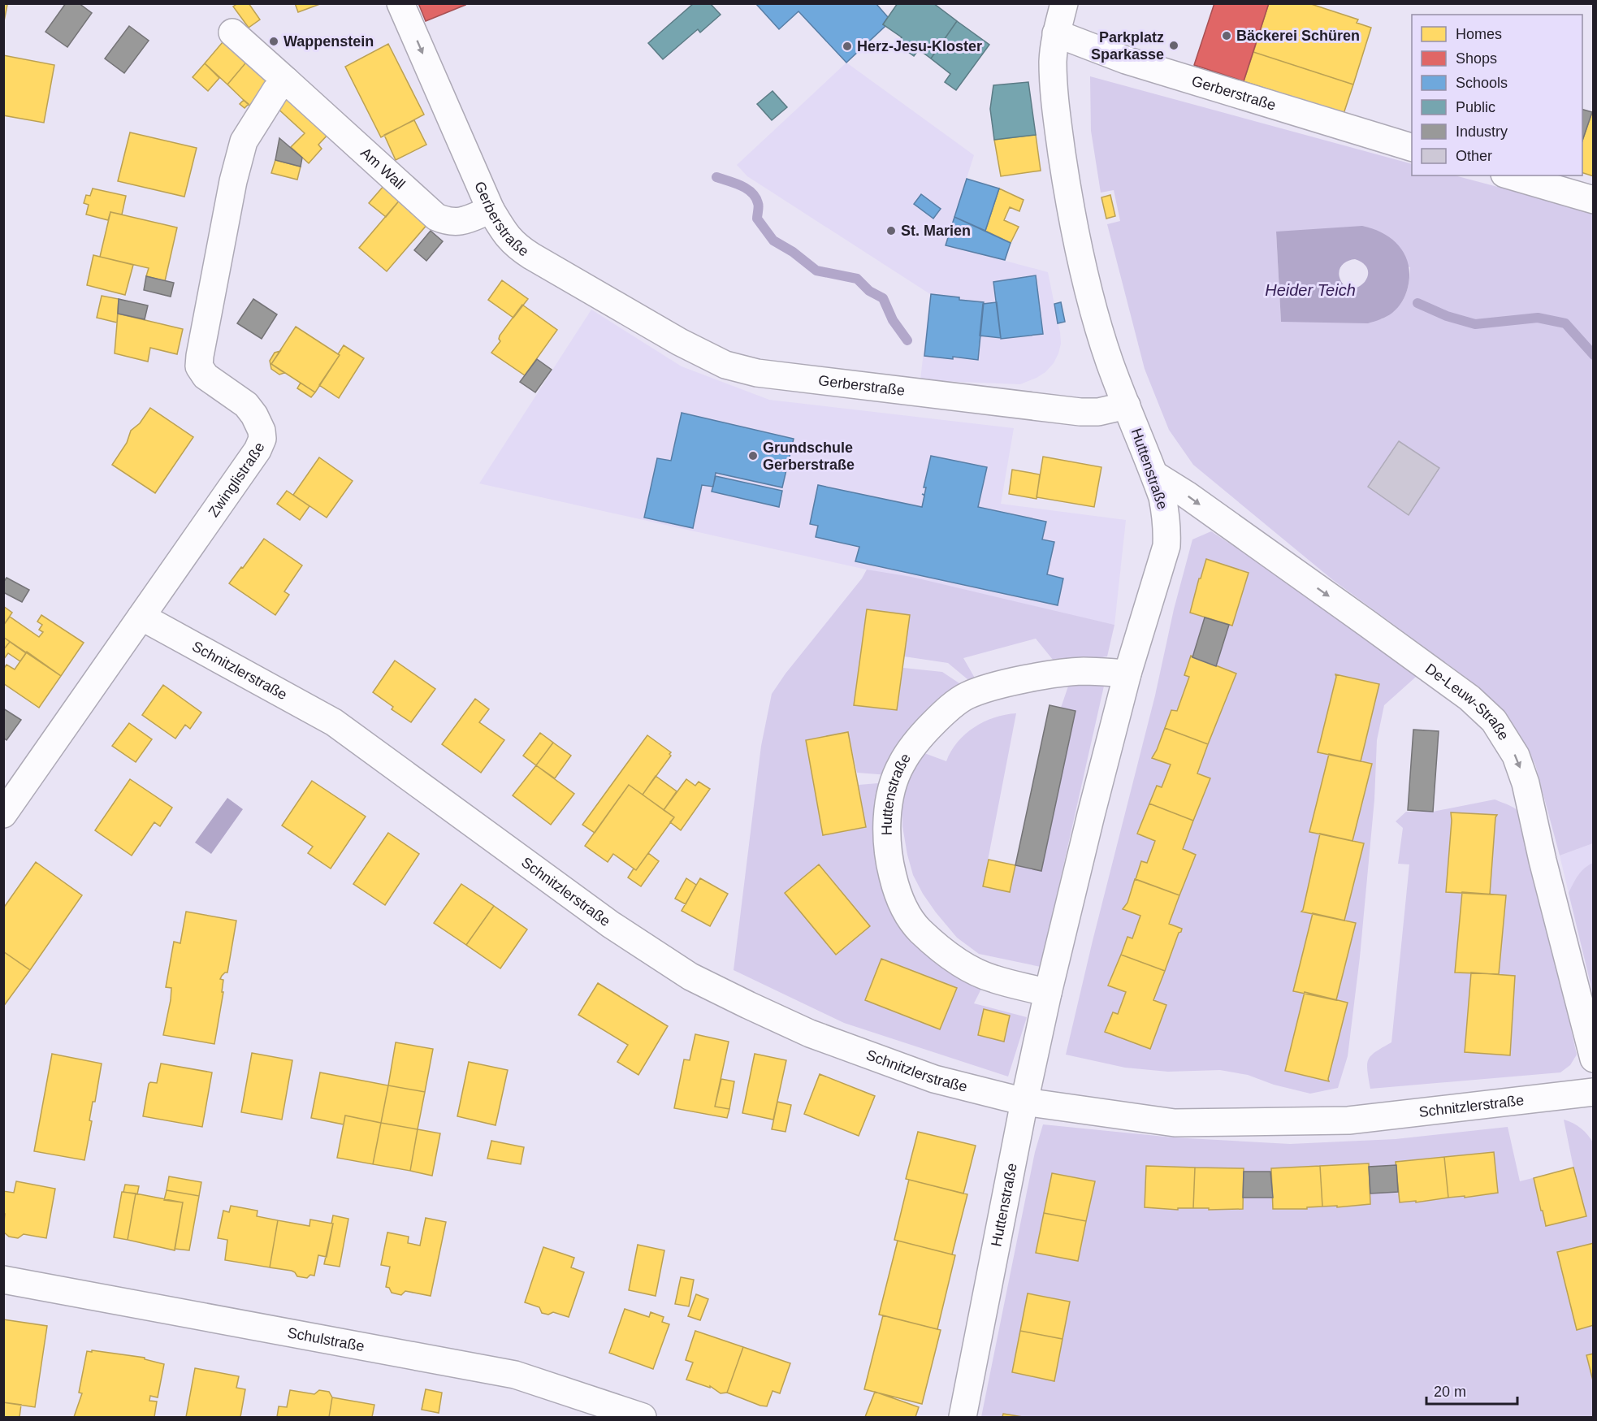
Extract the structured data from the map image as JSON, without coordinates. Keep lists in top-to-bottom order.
{
  "streets": {
    "street": [
      "Gerberstraße",
      "Am Wall",
      "Huttenstraße",
      "Zwinglistraße",
      "Schnitzlerstraße",
      "De-Leuw-Straße",
      "Schulstraße"
    ]
  },
  "crossings": [
    ["Gerberstraße", "Am Wall"],
    ["Gerberstraße", "Huttenstraße"],
    ["Am Wall", "Zwinglistraße"],
    ["Huttenstraße", "Schnitzlerstraße"],
    ["Huttenstraße", "De-Leuw-Straße"],
    ["Zwinglistraße", "Schnitzlerstraße"]
  ],
  "one_way": ["De-Leuw-Straße"],
  "water": ["Heider Teich"],
  "places": [
    "Bäckerei Schüren",
    "Wappenstein",
    "Parkplatz Sparkasse",
    "Herz-Jesu-Kloster",
    "St. Marien",
    "Grundschule Gerberstraße"
  ],
  "legend": [
    "Homes",
    "Shops",
    "Schools",
    "Public",
    "Industry",
    "Other"
  ],
  "scale_bar": "20 m"
}
